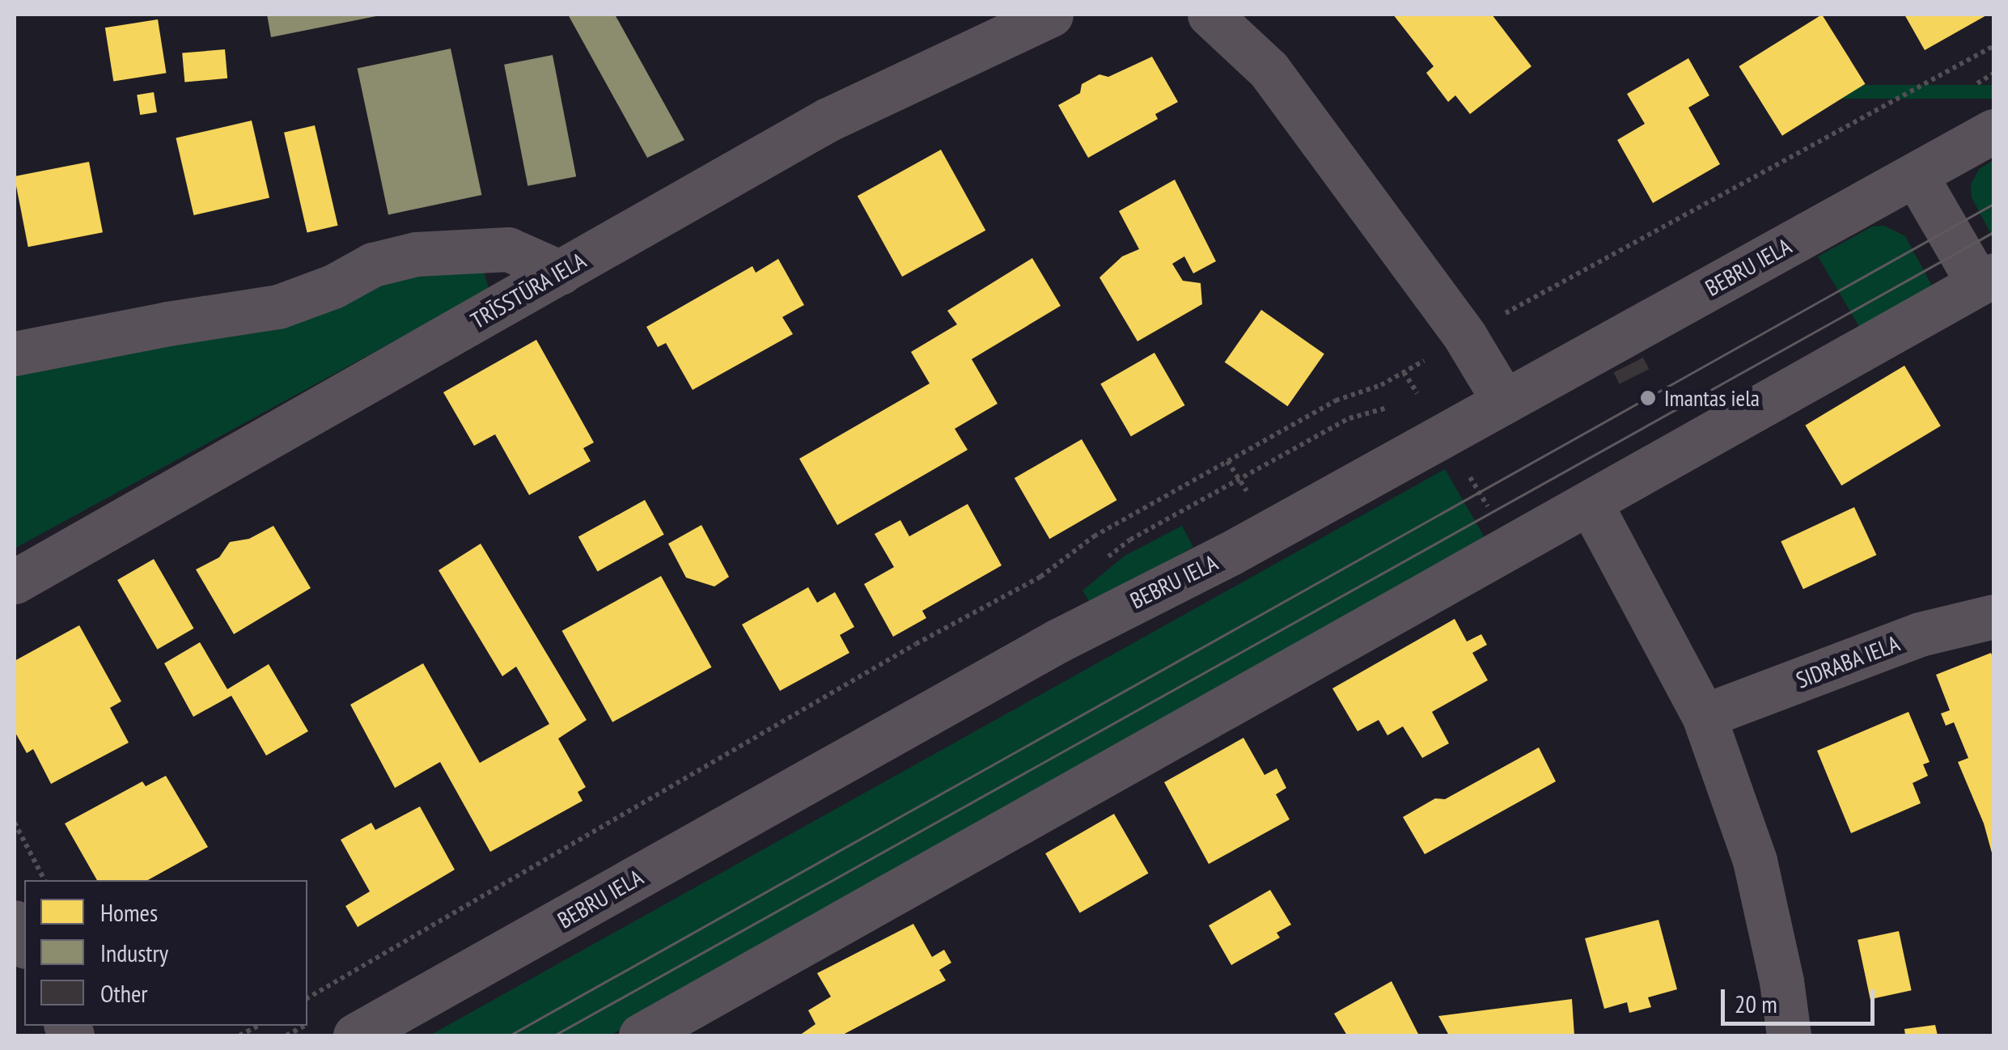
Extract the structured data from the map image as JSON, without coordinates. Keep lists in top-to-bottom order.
{
  "streets": {
    "street": ["BEBRU IELA", "TRĪSSTŪRA IELA", "SIDRABA IELA"]
  },
  "places": ["Imantas iela"],
  "legend": ["Homes", "Industry", "Other"],
  "scale_bar": "20 m"
}
